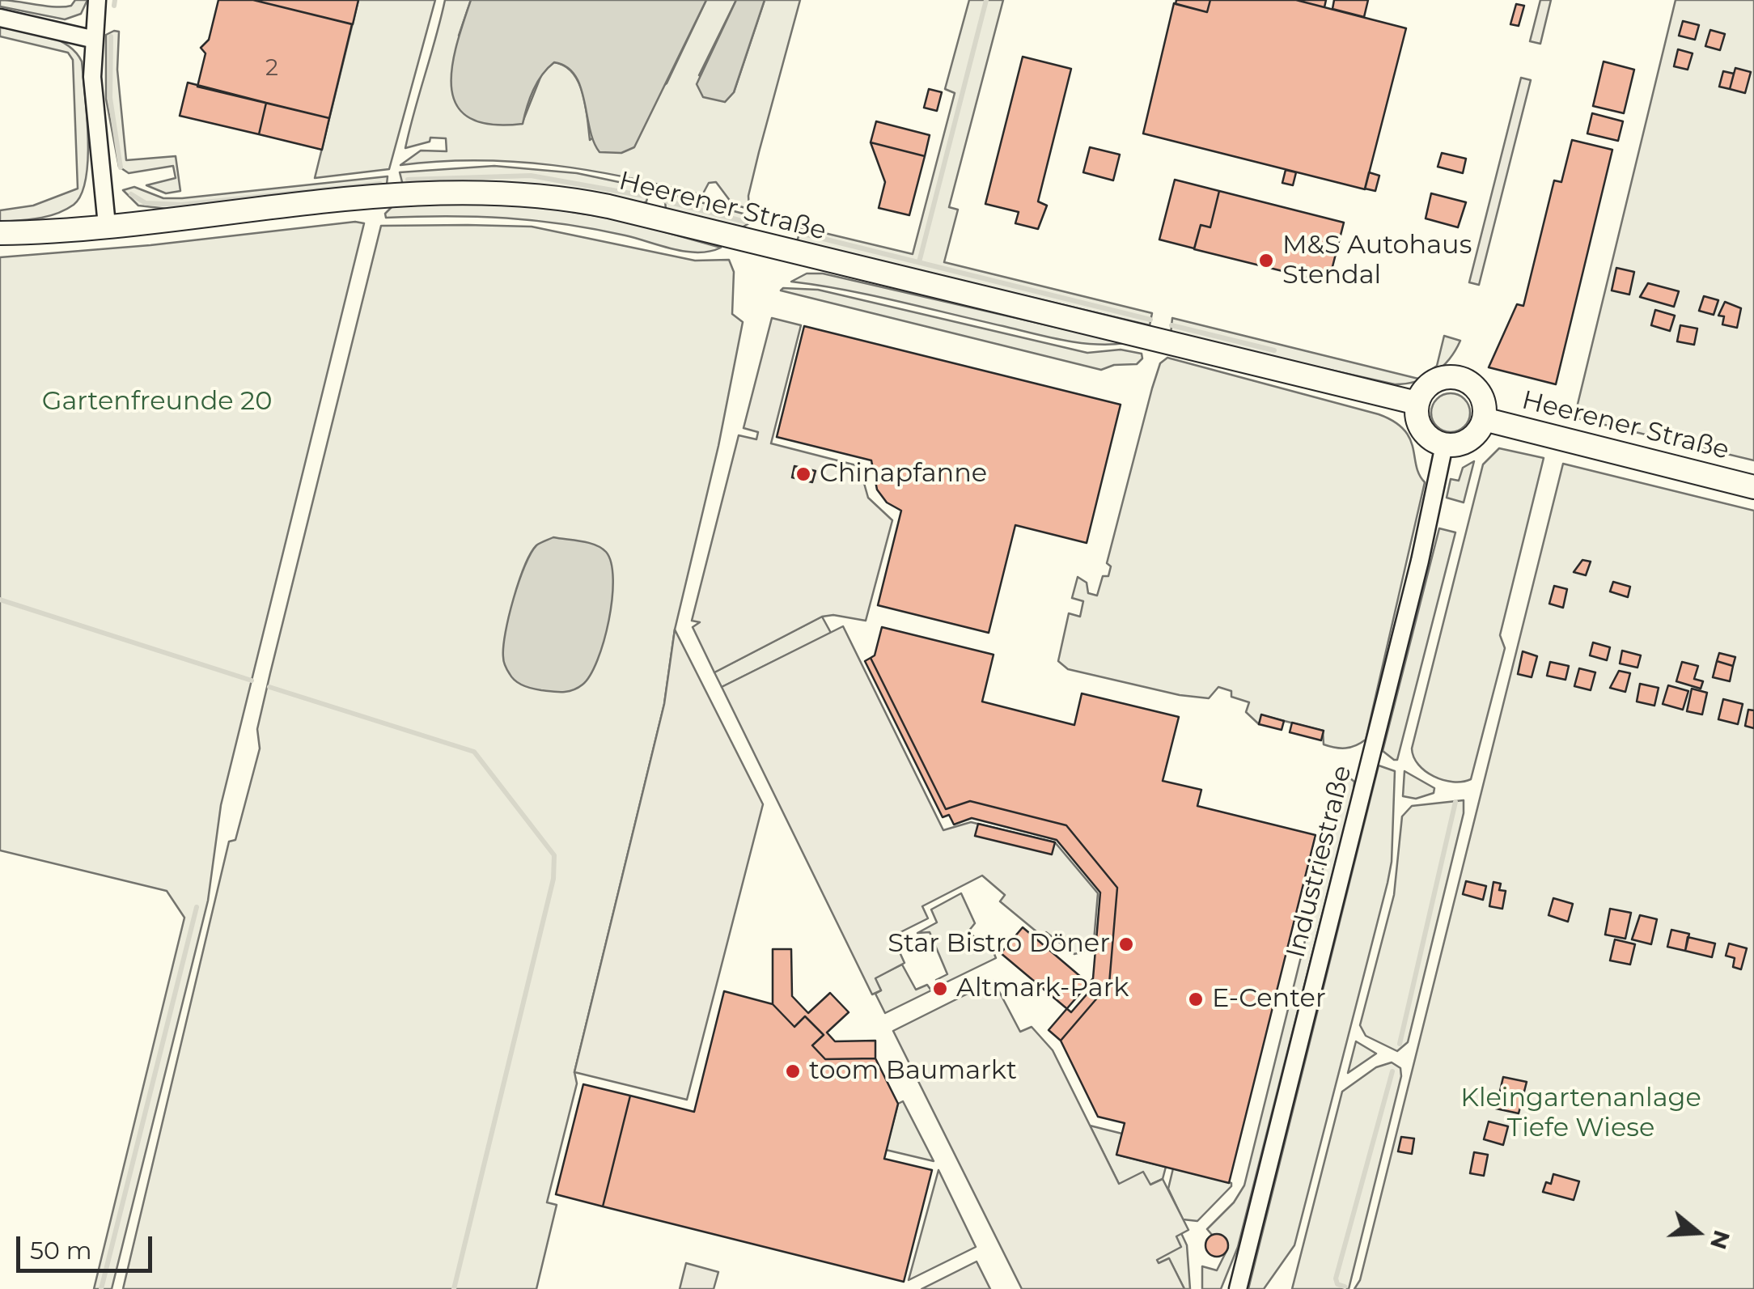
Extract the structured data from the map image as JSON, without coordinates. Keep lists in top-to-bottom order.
{
  "streets": {
    "main road": ["Heerener Straße"],
    "street": ["Industriestraße"]
  },
  "crossings": [
    ["Heerener Straße", "Industriestraße"]
  ],
  "parks": ["Gartenfreunde 20", "Kleingartenanlage Tiefe Wiese"],
  "places": [
    "M&S Autohaus Stendal",
    "Chinapfanne",
    "Star Bistro Döner",
    "Altmark-Park",
    "E-Center",
    "toom Baumarkt"
  ],
  "house_numbers": ["2"],
  "scale_bar": "50 m",
  "north": "right"
}
